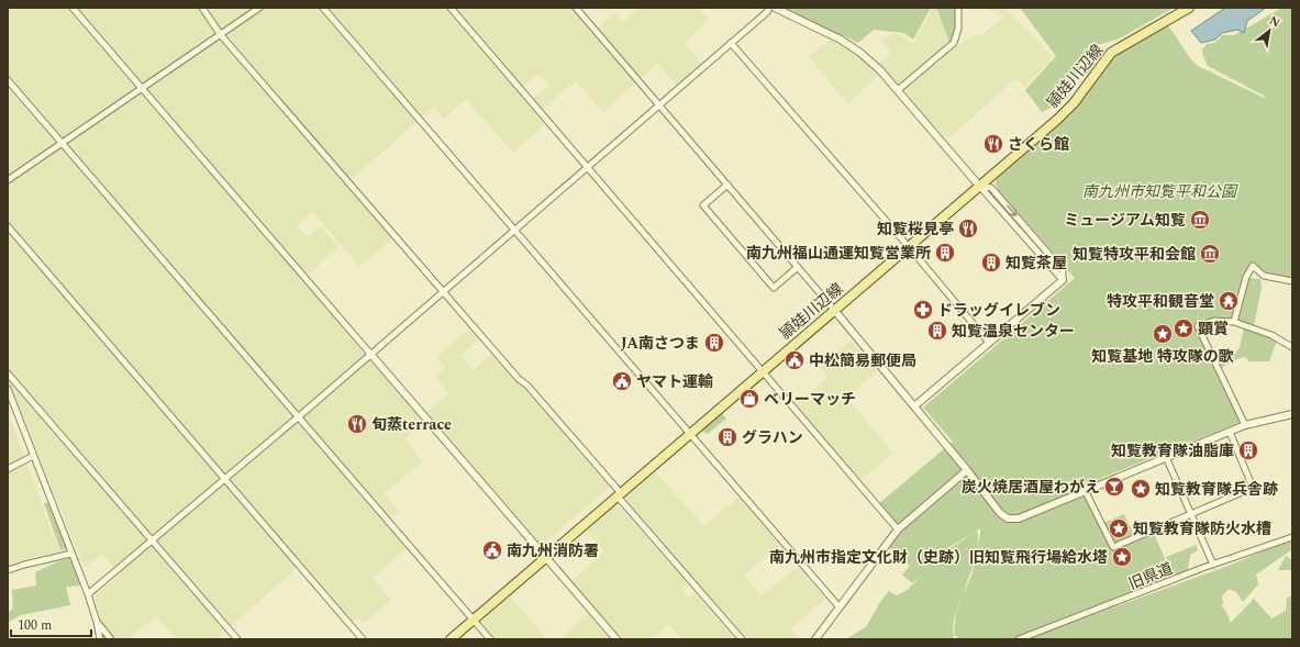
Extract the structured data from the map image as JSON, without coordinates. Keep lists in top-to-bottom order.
{
  "streets": {
    "main road": ["頴娃川辺線"],
    "street": ["旧県道"]
  },
  "parks": ["南九州市知覧平和公園"],
  "places": {
    "restaurant": ["さくら館", "知覧桜見亭", "旬蒸terrace"],
    "museum": ["ミュージアム知覧", "知覧特攻平和会館"],
    "building": [
      "南九州福山通運知覧営業所",
      "知覧茶屋",
      "知覧温泉センター",
      "JA南さつま",
      "グラハン",
      "知覧教育隊油脂庫"
    ],
    "temple": ["特攻平和観音堂"],
    "pharmacy": ["ドラッグイレブン"],
    "place": [
      "顕賞",
      "知覧基地 特攻隊の歌",
      "知覧教育隊兵舎跡",
      "知覧教育隊防火水槽",
      "南九州市指定文化財（史跡）旧知覧飛行場給水塔"
    ],
    "public building": ["中松簡易郵便局", "ヤマト運輸", "南九州消防署"],
    "shop": ["ベリーマッチ"],
    "bar": ["炭火焼居酒屋わがえ"]
  },
  "scale_bar": "100 m",
  "north": "top right"
}
